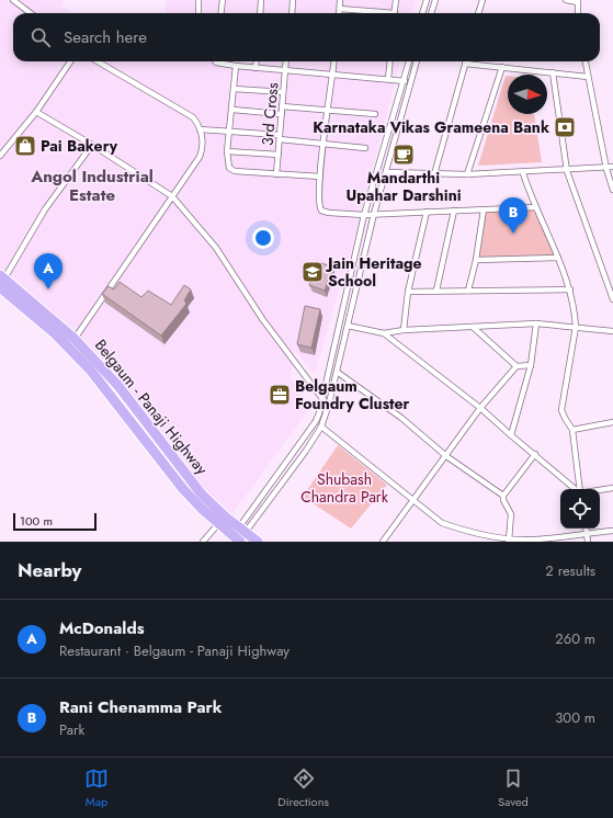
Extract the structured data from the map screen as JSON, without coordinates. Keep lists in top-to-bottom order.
{
  "streets": {
    "highway": ["Belgaum - Panaji Highway"],
    "street": ["3rd Cross"]
  },
  "districts": ["Angol Industrial Estate"],
  "parks": ["Shubash Chandra Park"],
  "places": {
    "bank": ["Karnataka Vikas Grameena Bank"],
    "shop": ["Pai Bakery"],
    "cafe": ["Mandarthi Upahar Darshini"],
    "school or university": ["Jain Heritage School"],
    "office": ["Belgaum Foundry Cluster"]
  },
  "scale_bar": "100 m",
  "north": "right",
  "page": {
    "search": "Search here",
    "pins": ["B", "A"],
    "scale": "100 m",
    "heading": ["Nearby", "2 results"],
    "list": [
      {
        "mark": "A",
        "name": "McDonalds",
        "note": "Restaurant · Belgaum - Panaji Highway",
        "value": "260 m"
      },
      {
        "mark": "B",
        "name": "Rani Chenamma Park",
        "note": "Park",
        "value": "300 m"
      }
    ],
    "nav": ["Map", "Directions", "Saved"]
  }
}
